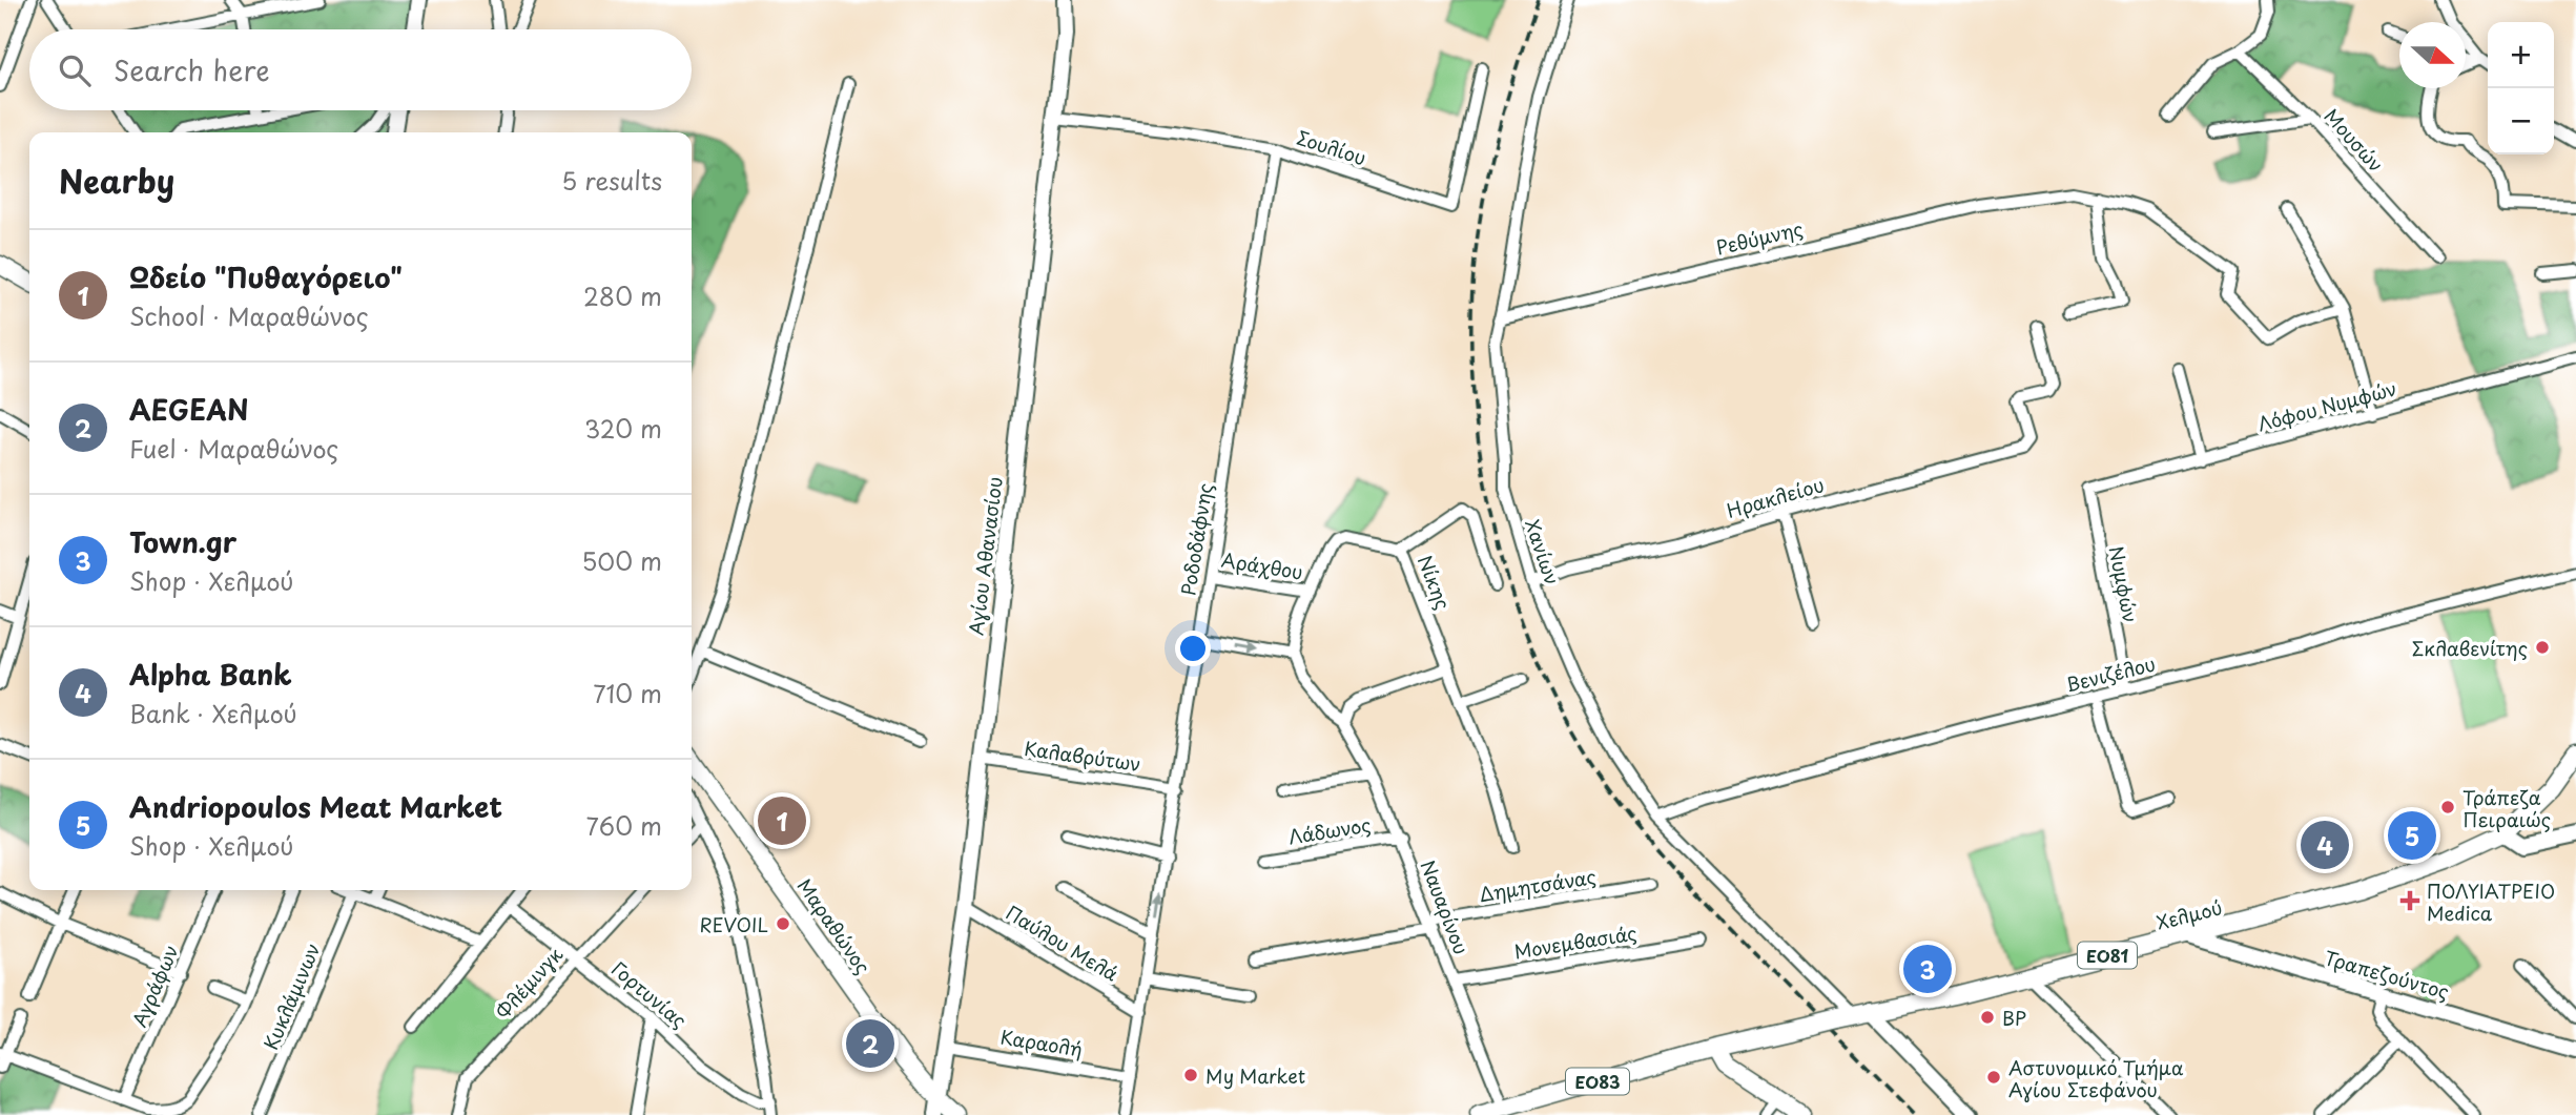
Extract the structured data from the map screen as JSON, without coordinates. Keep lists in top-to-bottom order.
{
  "streets": {
    "main road": [
      "Χελμού",
      "Μαραθώνος",
      "ΕΟ81",
      "ΕΟ83"
    ],
    "street": [
      "Μουσών",
      "Σουλίου",
      "Ρεθύμνης",
      "Λόφου Νυμφών",
      "Ηρακλείου",
      "Ροδοδάφνης",
      "Χανίων",
      "Αγίου Αθανασίου",
      "Αράχθου",
      "Νίκης",
      "Νυμφών",
      "Βενιζέλου",
      "Καλαβρύτων",
      "Λάδωνος",
      "Δημητσάνας",
      "Ναυαρίνου",
      "Μονεμβασιάς",
      "Παύλου Μελά",
      "Τραπεζούντος",
      "Φλέμινγκ",
      "Αγράφων",
      "Γορτυνίας",
      "Κυκλάμινων",
      "Καραολή"
    ]
  },
  "crossings": [
    ["Σουλίου", "Ροδοδάφνης"],
    ["Σουλίου", "Αγίου Αθανασίου"],
    ["Ρεθύμνης", "Χανίων"],
    ["Λόφου Νυμφών", "Νυμφών"],
    ["Ηρακλείου", "Χανίων"],
    ["Ροδοδάφνης", "Αράχθου"],
    ["Ροδοδάφνης", "Καλαβρύτων"],
    ["Ροδοδάφνης", "Παύλου Μελά"],
    ["Ροδοδάφνης", "Καραολή"],
    ["Χανίων", "Βενιζέλου"],
    ["Χανίων", "Χελμού"],
    ["Αγίου Αθανασίου", "Καλαβρύτων"],
    ["Αγίου Αθανασίου", "Μαραθώνος"],
    ["Αγίου Αθανασίου", "Παύλου Μελά"],
    ["Αγίου Αθανασίου", "Καραολή"],
    ["Αράχθου", "Νίκης"],
    ["Νυμφών", "Βενιζέλου"],
    ["Λάδωνος", "Ναυαρίνου"],
    ["Δημητσάνας", "Ναυαρίνου"],
    ["Ναυαρίνου", "Μονεμβασιάς"],
    ["Ναυαρίνου", "ΕΟ83"],
    ["Χελμού", "Τραπεζούντος"],
    ["Χελμού", "ΕΟ83"],
    ["Φλέμινγκ", "Γορτυνίας"]
  ],
  "places": {
    "other": [
      "Σκλαβενίτης",
      "Τράπεζα Πειραιώς",
      "REVOIL",
      "BP",
      "My Market",
      "Αστυνομικό Τμήμα Αγίου Στεφάνου"
    ],
    "health": ["ΠΟΛΥΙΑΤΡΕΙΟ Medica"]
  },
  "north": "right",
  "page": {
    "map_buttons": ["+", "−"],
    "search": "Search here",
    "heading": ["Nearby", "5 results"],
    "list": [
      {
        "mark": "1",
        "name": "Ωδείο \"Πυθαγόρειο\"",
        "note": "School · Μαραθώνος",
        "value": "280 m"
      },
      {
        "mark": "2",
        "name": "AEGEAN",
        "note": "Fuel · Μαραθώνος",
        "value": "320 m"
      },
      {
        "mark": "3",
        "name": "Town.gr",
        "note": "Shop · Χελμού",
        "value": "500 m"
      },
      {
        "mark": "4",
        "name": "Alpha Bank",
        "note": "Bank · Χελμού",
        "value": "710 m"
      },
      {
        "mark": "5",
        "name": "Andriopoulos Meat Market",
        "note": "Shop · Χελμού",
        "value": "760 m"
      }
    ],
    "pins": [
      "1",
      "5",
      "4",
      "3",
      "2"
    ]
  }
}
